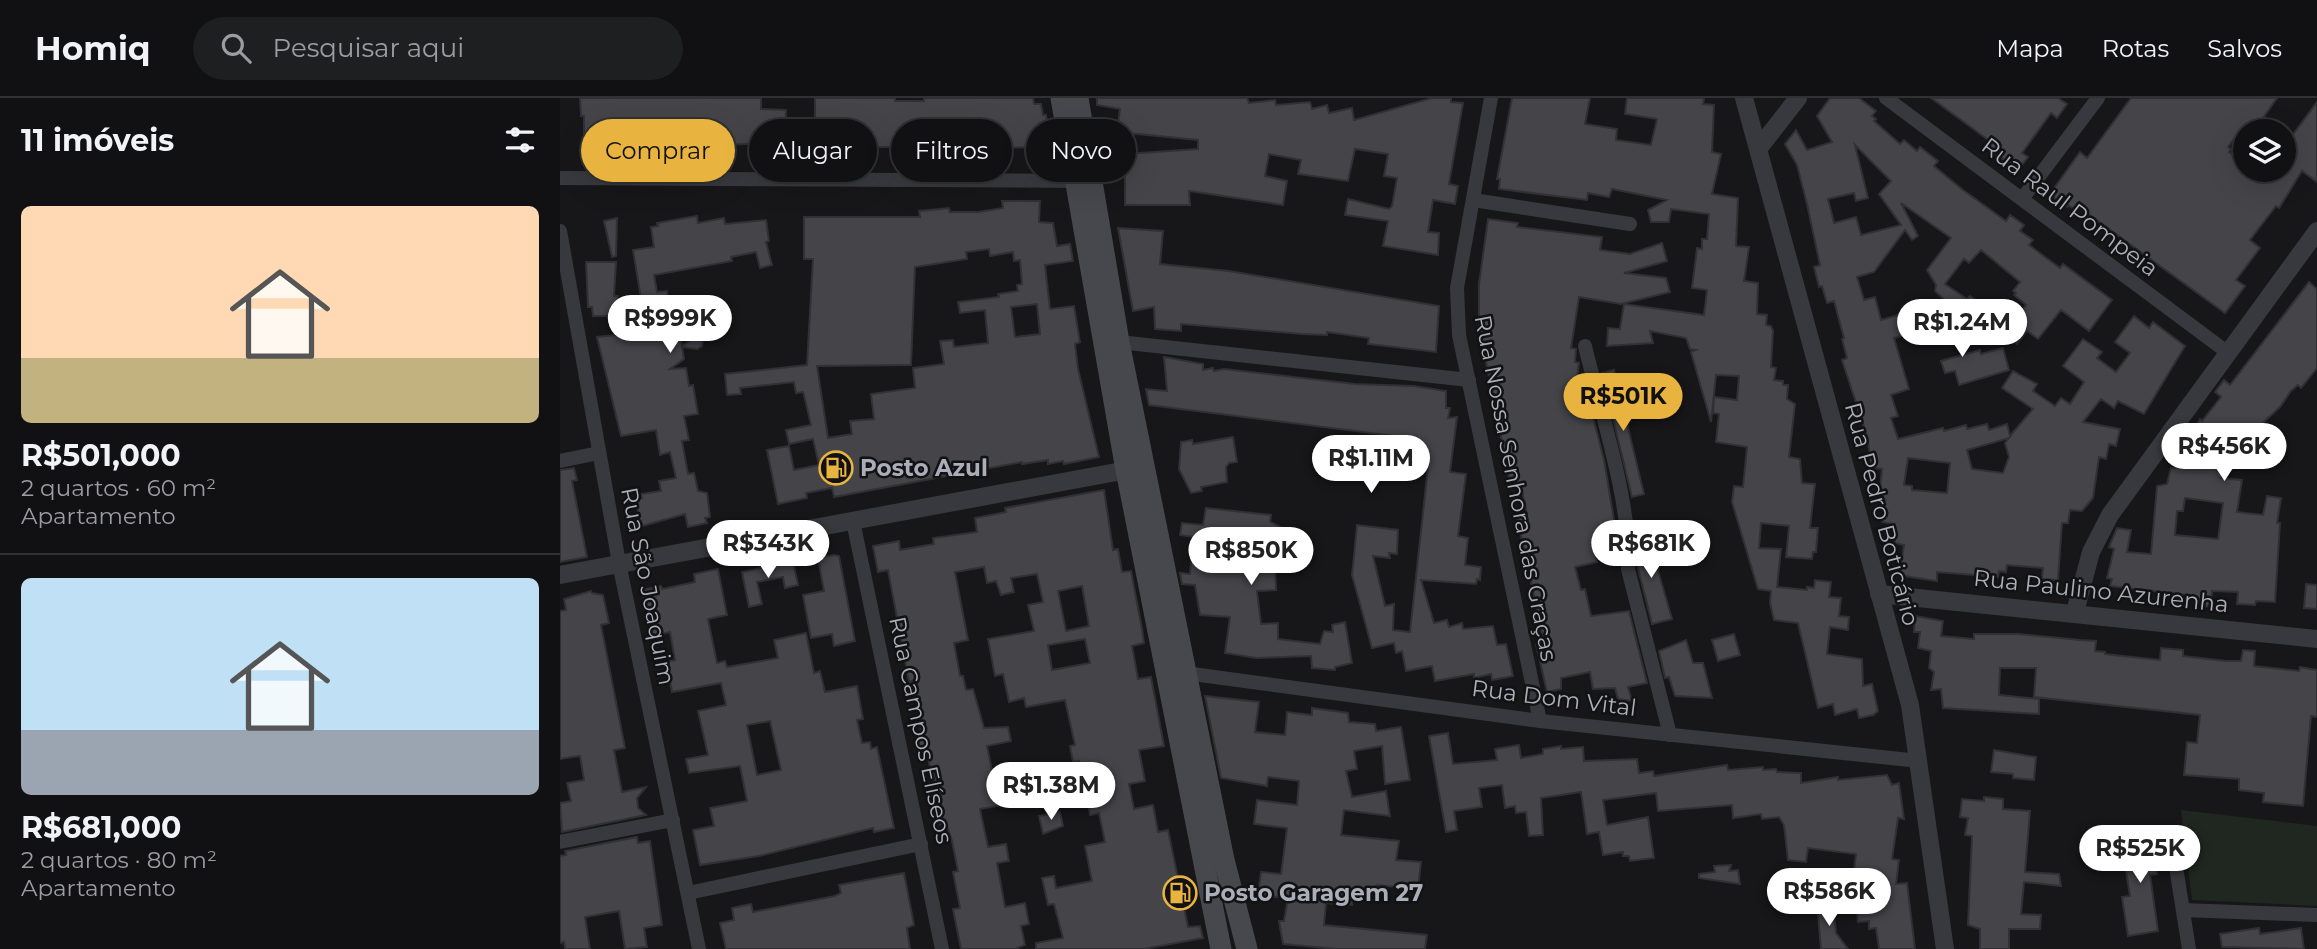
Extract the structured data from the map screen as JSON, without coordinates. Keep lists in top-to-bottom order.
{
  "streets": {
    "street": [
      "Rua Raul Pompeia",
      "Rua Nossa Senhora das Graças",
      "Rua Pedro Boticário",
      "Rua São Joaquim",
      "Rua Paulino Azurenha",
      "Rua Dom Vital",
      "Rua Campos Elíseos"
    ]
  },
  "crossings": [
    ["Rua Nossa Senhora das Graças", "Rua Dom Vital"],
    ["Rua Pedro Boticário", "Rua Paulino Azurenha"],
    ["Rua Pedro Boticário", "Rua Dom Vital"]
  ],
  "places": {
    "fuel station": ["Posto Azul", "Posto Garagem 27"]
  },
  "page": {
    "header": "Homiq",
    "search": "Pesquisar aqui",
    "nav": ["Mapa", "Rotas", "Salvos"],
    "heading": "11 imóveis",
    "chip": [
      "Comprar",
      "Alugar",
      "Filtros",
      "Novo"
    ],
    "list": [
      {
        "name": "R$501,000",
        "note": "2 quartos · 60 m² · Apartamento"
      },
      {
        "name": "R$681,000",
        "note": "2 quartos · 80 m² · Apartamento"
      }
    ],
    "price": [
      "R$999K",
      "R$1.24M",
      "R$501K",
      "R$456K",
      "R$1.11M",
      "R$343K",
      "R$681K",
      "R$850K",
      "R$1.38M",
      "R$525K",
      "R$586K"
    ]
  }
}
